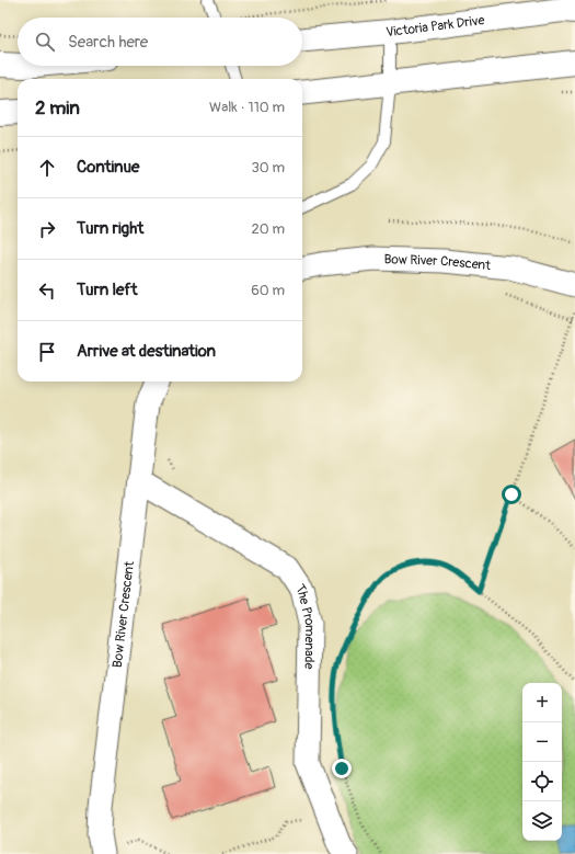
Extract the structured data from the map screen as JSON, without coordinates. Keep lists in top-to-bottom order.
{
  "streets": {
    "street": ["Victoria Park Drive", "Bow River Crescent", "The Promenade"]
  },
  "crossings": [
    ["Bow River Crescent", "The Promenade"]
  ],
  "page": {
    "search": "Search here",
    "heading": ["2 min", "Walk · 110 m"],
    "list": [
      ["Continue", "30 m"],
      ["Turn right", "20 m"],
      ["Turn left", "60 m"],
      "Arrive at destination"
    ],
    "map_buttons": ["+", "−"]
  }
}
